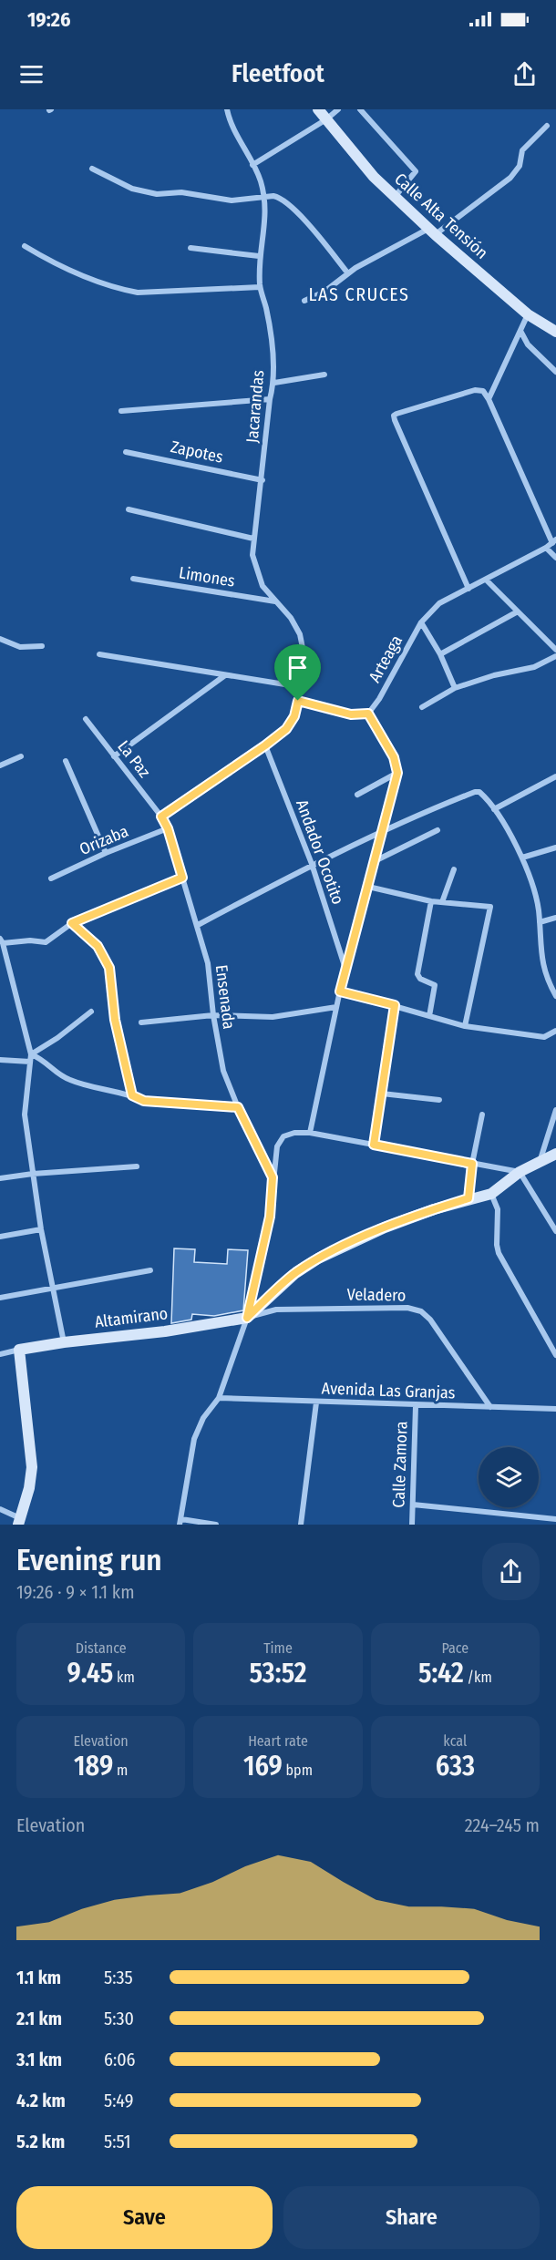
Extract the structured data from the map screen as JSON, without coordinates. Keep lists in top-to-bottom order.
{
  "streets": {
    "street": [
      "Calle Alta Tensión",
      "Jacarandas",
      "Zapotes",
      "Limones",
      "Arteaga",
      "La Paz",
      "Orizaba",
      "Andador Ocotito",
      "Ensenada",
      "Veladero",
      "Altamirano",
      "Avenida Las Granjas",
      "Calle Zamora"
    ]
  },
  "crossings": [
    ["Jacarandas", "Zapotes"],
    ["Jacarandas", "Limones"],
    ["Jacarandas", "La Paz"],
    ["Jacarandas", "Andador Ocotito"],
    ["Jacarandas", "Ensenada"],
    ["La Paz", "Ensenada"],
    ["Orizaba", "Ensenada"],
    ["Veladero", "Altamirano"],
    ["Veladero", "Avenida Las Granjas"],
    ["Avenida Las Granjas", "Calle Zamora"]
  ],
  "districts": ["LAS CRUCES"],
  "page": {
    "status": "19:26",
    "header": "Fleetfoot",
    "heading": ["Evening run", "19:26 · 9 × 1.1 km"],
    "stats": [
      ["Distance", "9.45 km"],
      ["Time", "53:52"],
      ["Pace", "5:42 /km"],
      ["Elevation", "189 m"],
      ["Heart rate", "169 bpm"],
      ["kcal", "633"]
    ],
    "chart": ["Elevation", "224–245 m"],
    "list": [
      {
        "name": "1.1 km",
        "note": "5:35"
      },
      {
        "name": "2.1 km",
        "note": "5:30"
      },
      {
        "name": "3.1 km",
        "note": "6:06"
      },
      {
        "name": "4.2 km",
        "note": "5:49"
      },
      {
        "name": "5.2 km",
        "note": "5:51"
      }
    ],
    "buttons": ["Save", "Share"]
  }
}
